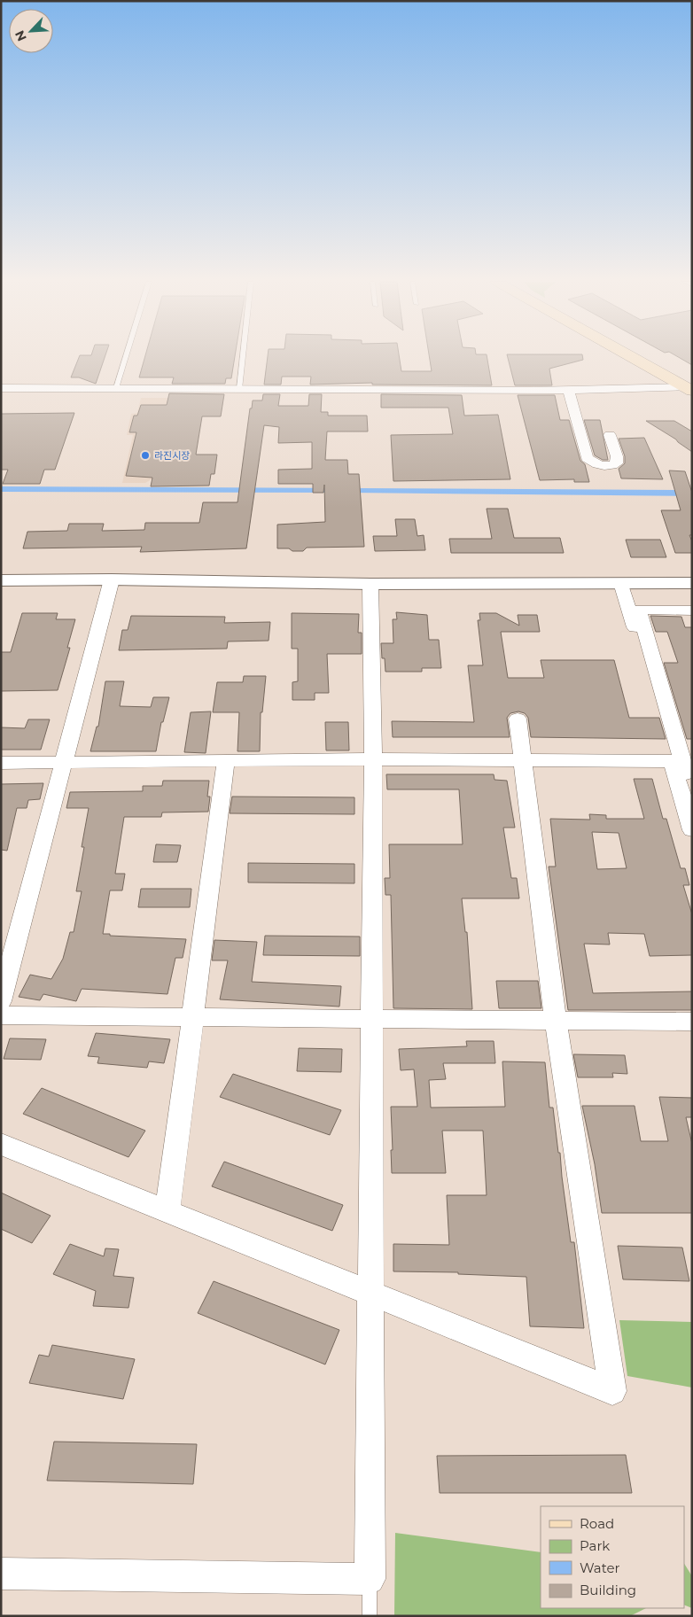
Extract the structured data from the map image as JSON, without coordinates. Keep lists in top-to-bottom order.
{
  "places": ["라진시장"],
  "legend": [
    "Road",
    "Park",
    "Water",
    "Building"
  ],
  "north": "bottom left"
}
